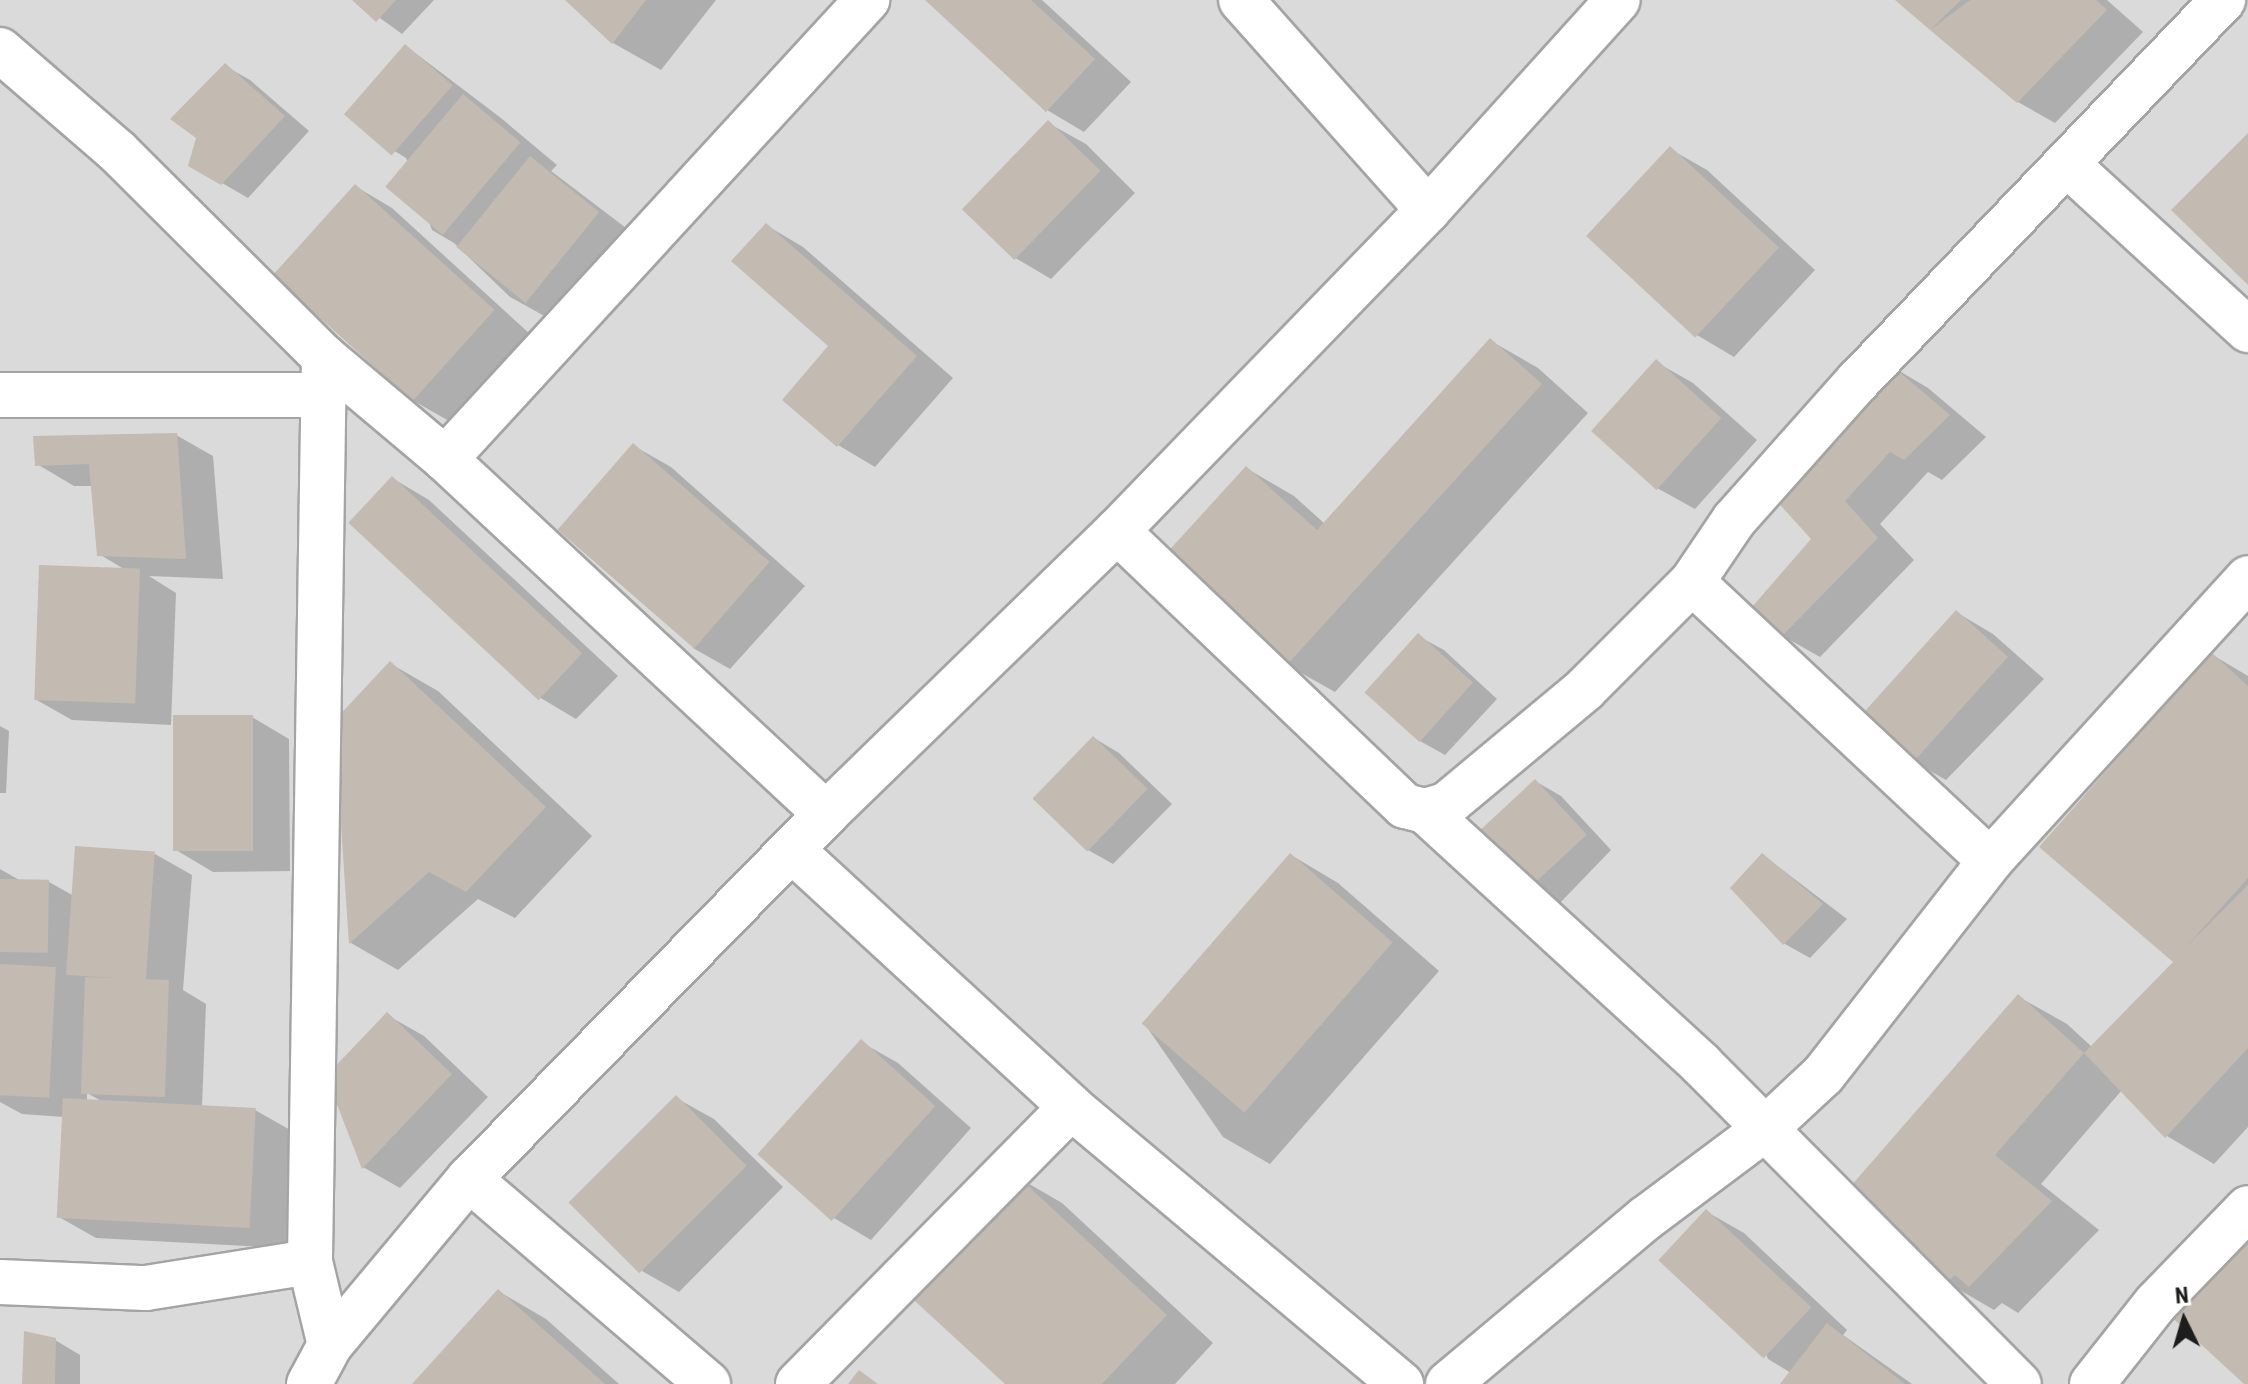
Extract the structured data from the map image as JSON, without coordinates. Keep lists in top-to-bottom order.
{
  "north": "top"
}
